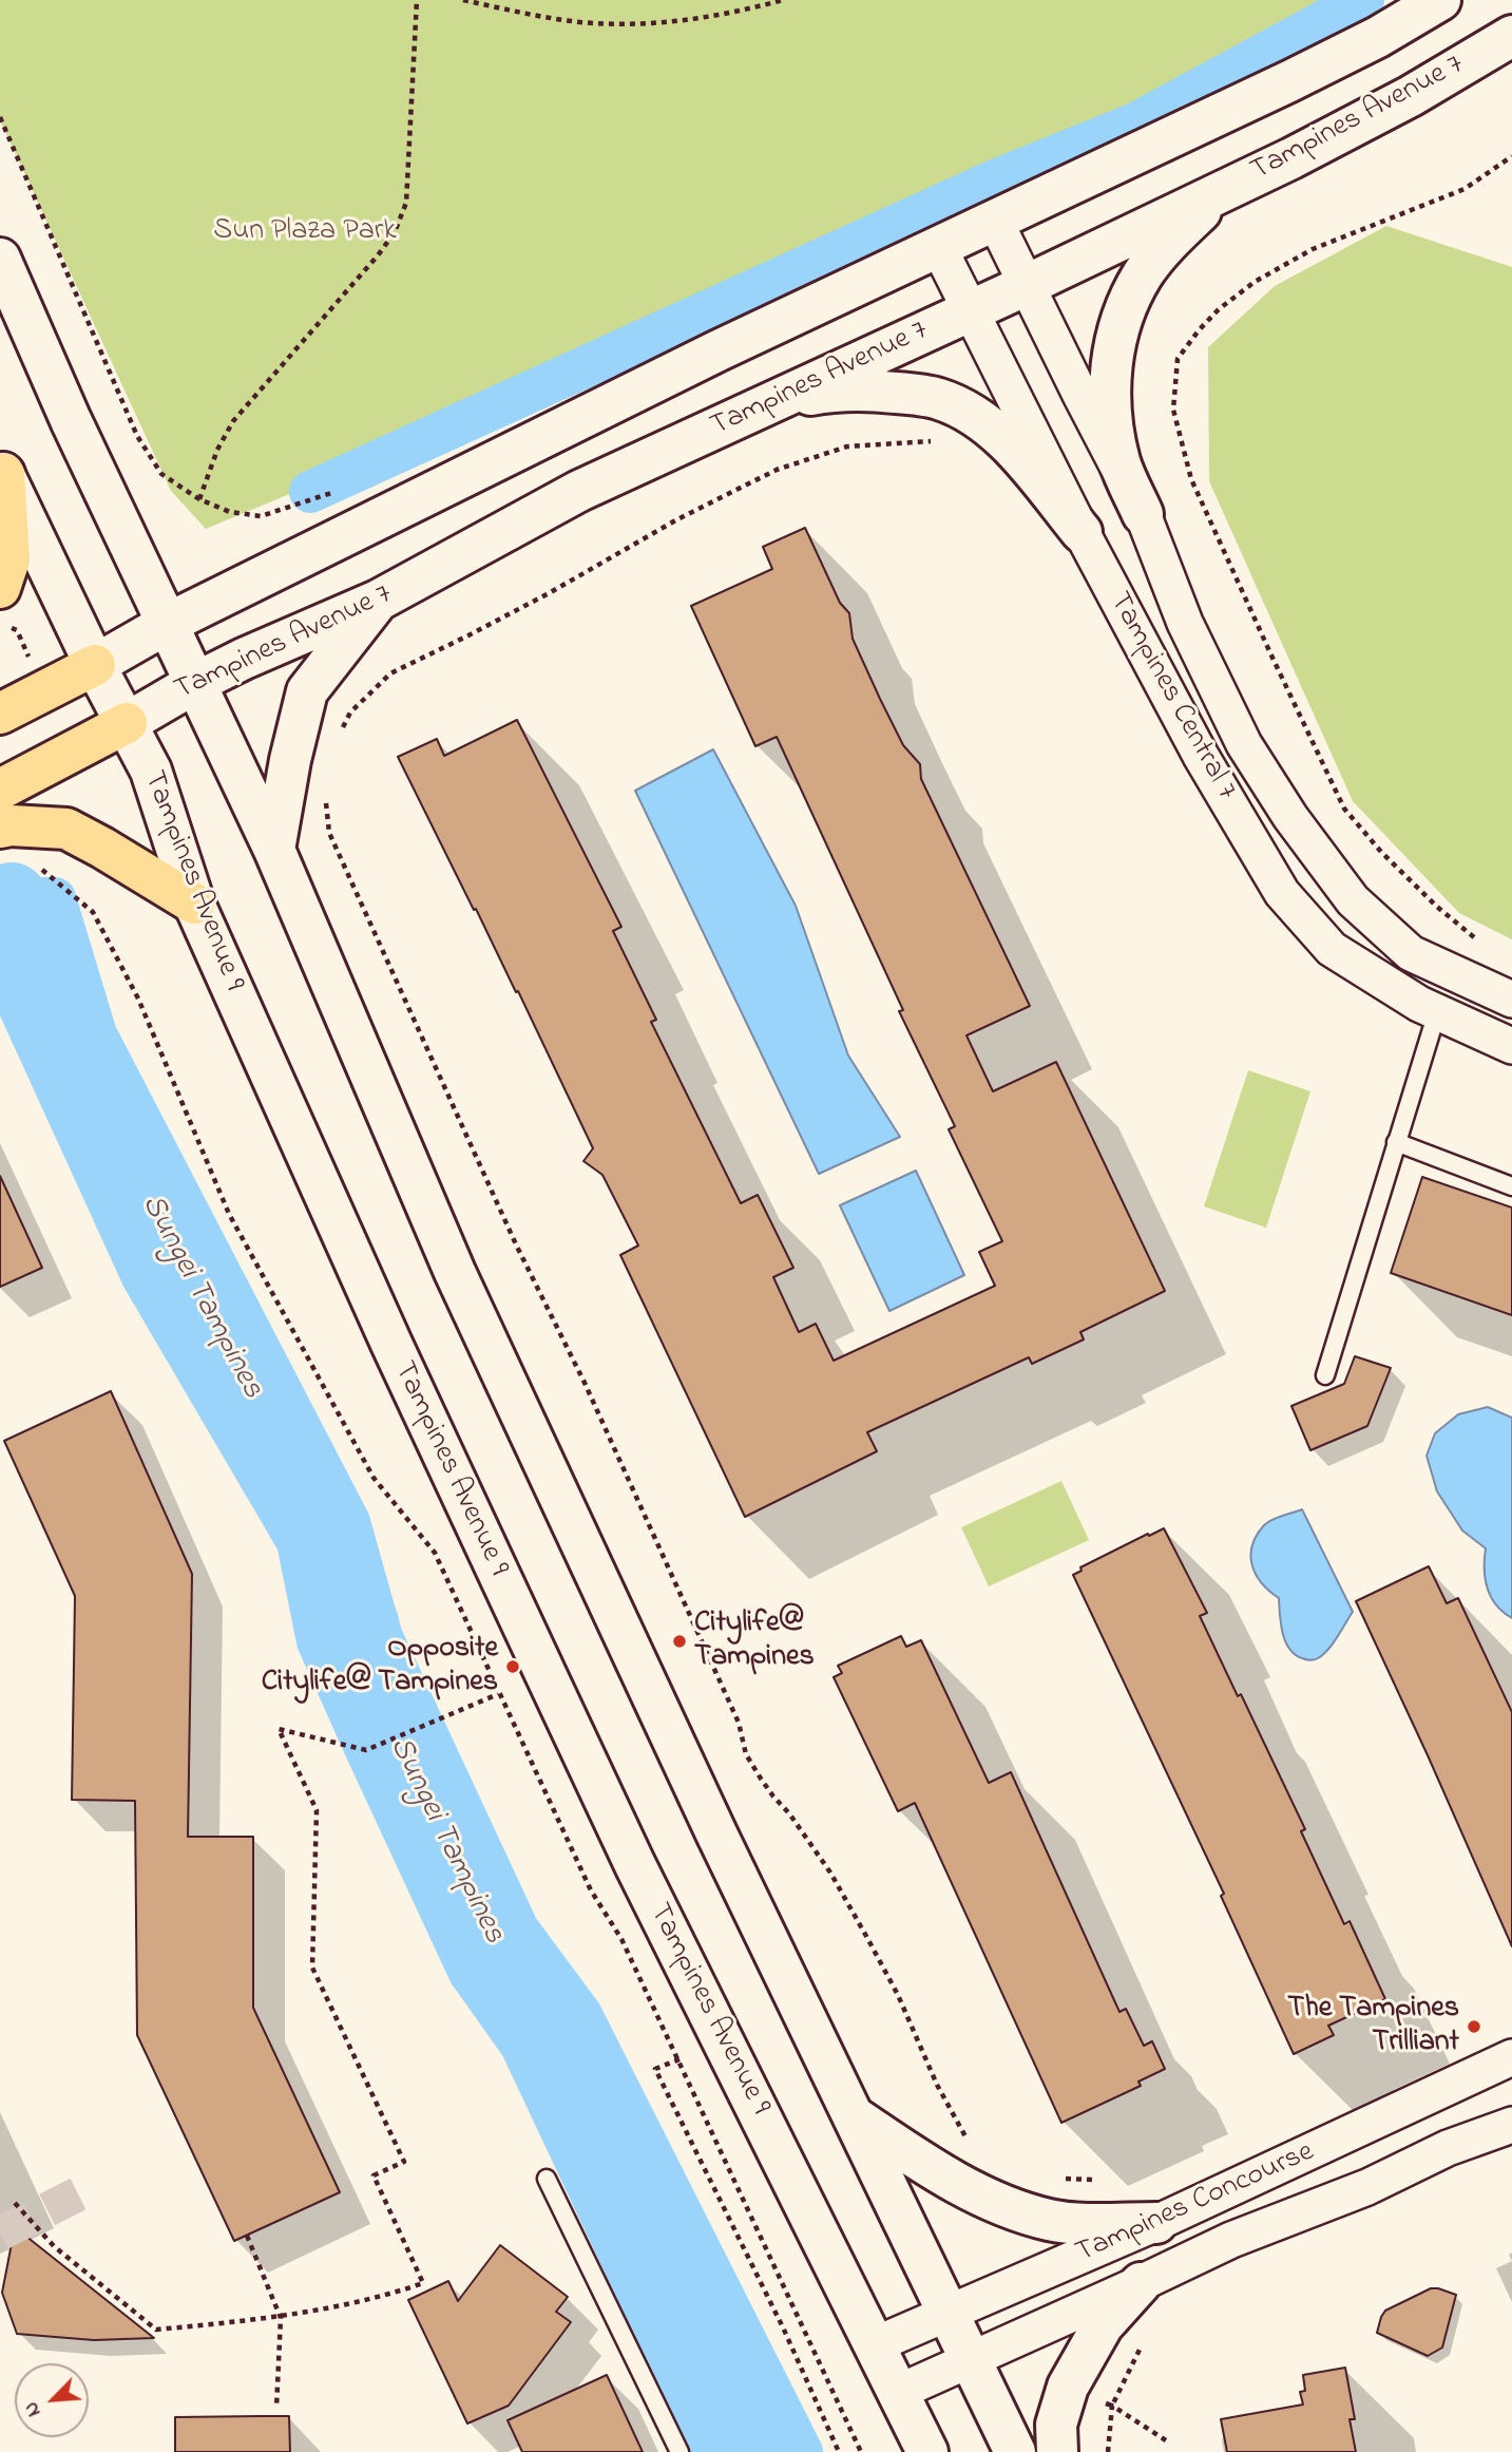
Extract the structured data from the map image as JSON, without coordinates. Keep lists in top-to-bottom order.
{
  "streets": {
    "main road": ["Tampines Avenue 7", "Tampines Avenue 9"],
    "street": ["Tampines Central 7", "Tampines Concourse"]
  },
  "crossings": [
    ["Tampines Avenue 7", "Tampines Central 7"],
    ["Tampines Avenue 7", "Tampines Avenue 9"],
    ["Tampines Avenue 9", "Tampines Concourse"]
  ],
  "water": ["Sungei Tampines"],
  "parks": ["Sun Plaza Park"],
  "places": ["Citylife@ Tampines", "Opposite Citylife@ Tampines", "The Tampines Trilliant"],
  "north": "bottom left"
}
